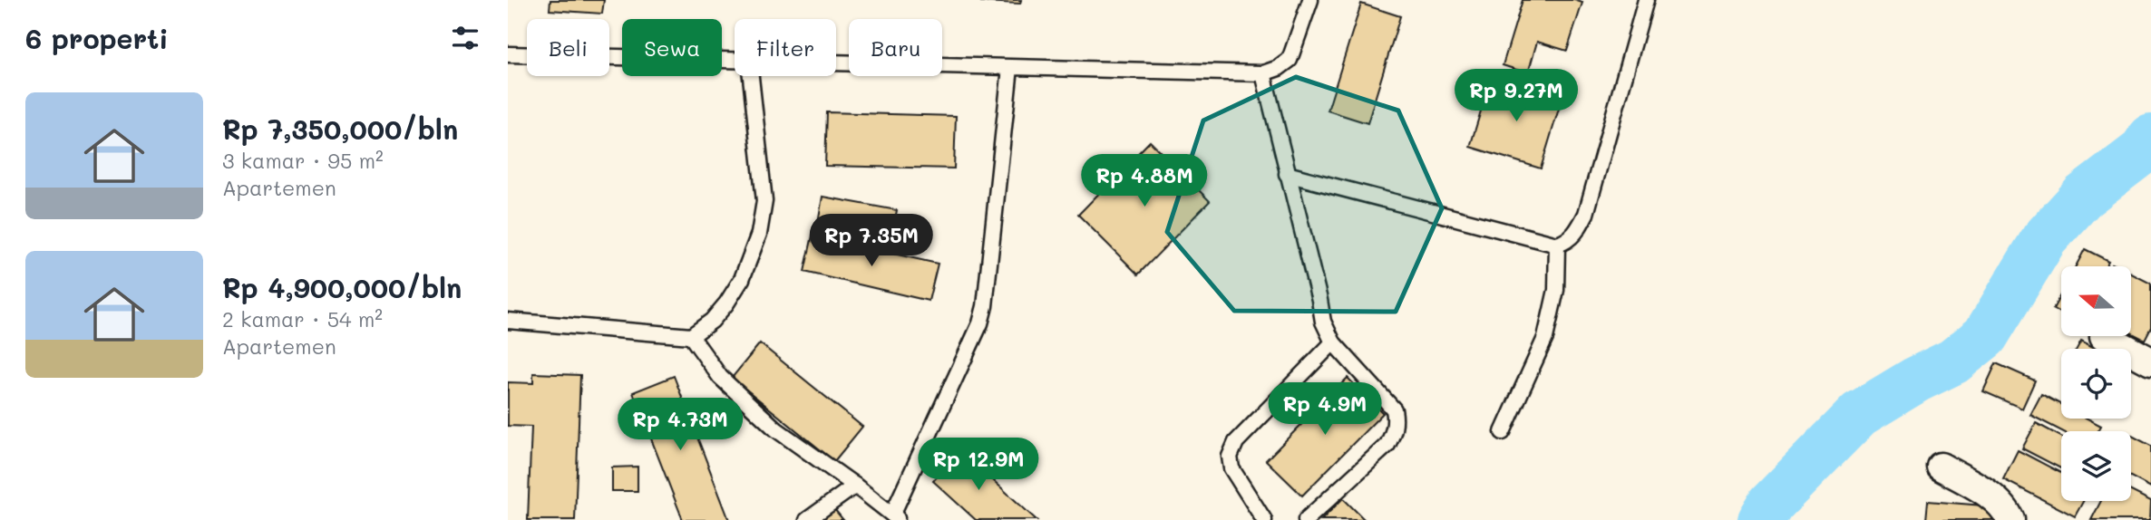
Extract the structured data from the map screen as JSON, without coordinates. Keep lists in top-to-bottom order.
{
  "north": "left",
  "page": {
    "heading": "6 properti",
    "chip": [
      "Beli",
      "Sewa",
      "Filter",
      "Baru"
    ],
    "price": [
      "Rp 9.27M",
      "Rp 4.88M",
      "Rp 7.35M",
      "Rp 4.9M",
      "Rp 4.73M",
      "Rp 12.9M"
    ],
    "list": [
      {
        "name": "Rp 7,350,000/bln",
        "note": "3 kamar · 95 m² · Apartemen"
      },
      {
        "name": "Rp 4,900,000/bln",
        "note": "2 kamar · 54 m² · Apartemen"
      }
    ]
  }
}
